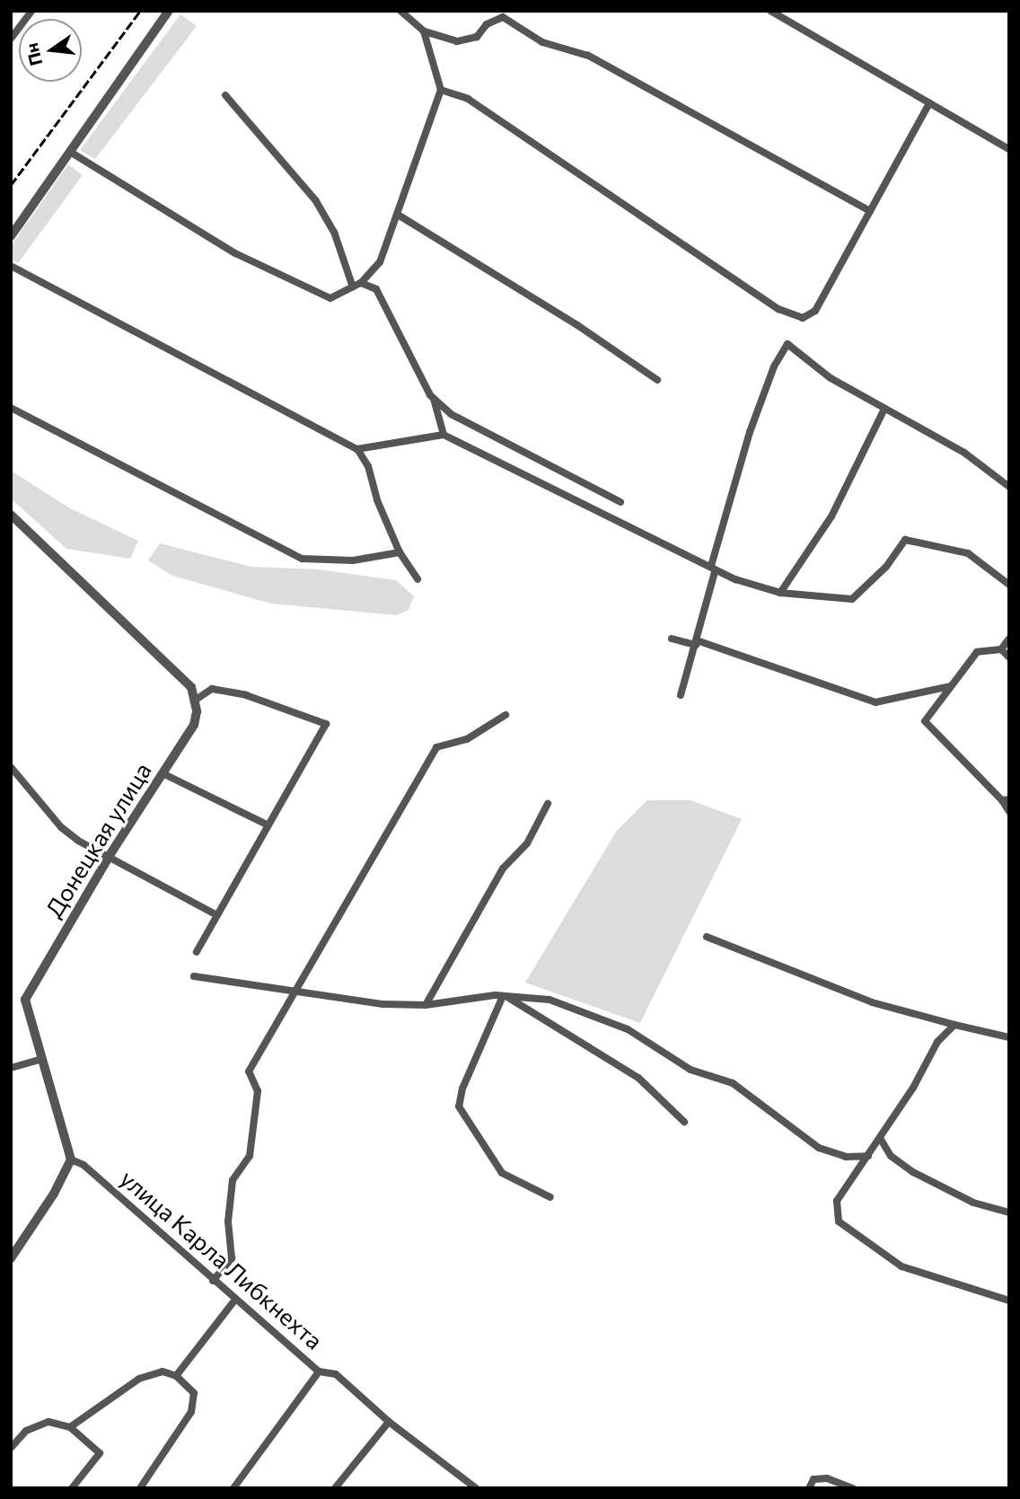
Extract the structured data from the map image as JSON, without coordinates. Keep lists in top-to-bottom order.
{
  "streets": {
    "street": ["Донецкая улица", "улица Карла Либкнехта"]
  },
  "north": "left"
}
